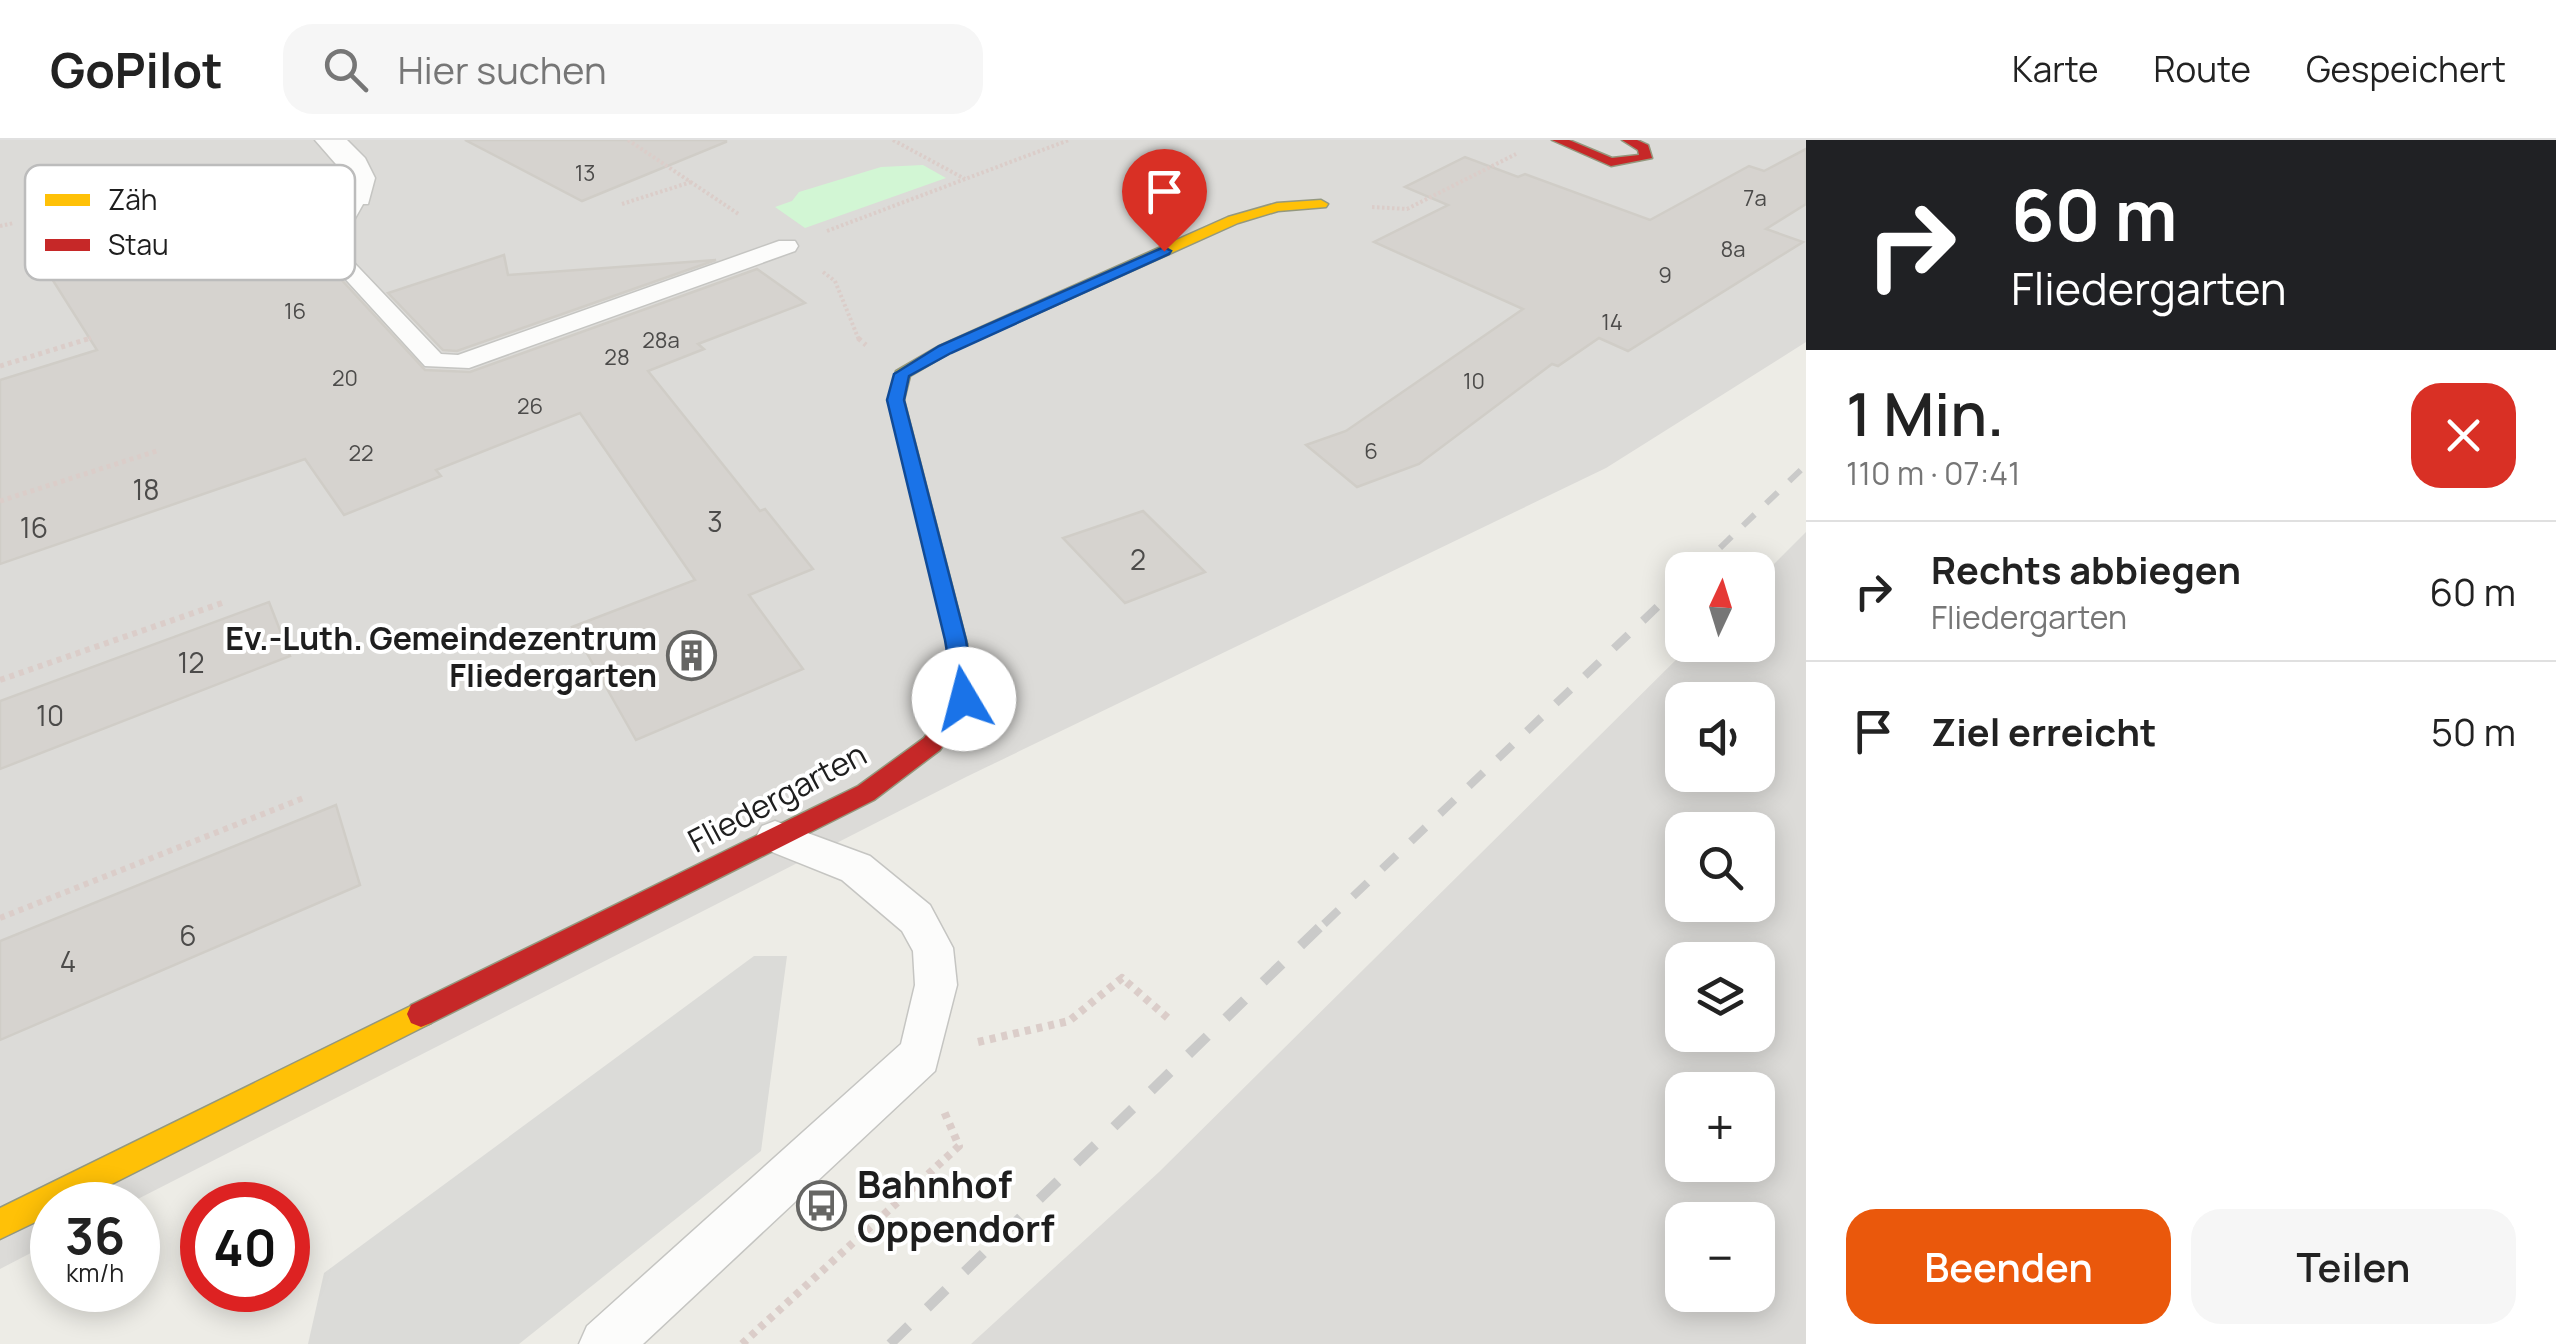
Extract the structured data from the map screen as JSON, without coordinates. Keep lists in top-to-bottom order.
{
  "streets": {
    "street": ["Fliedergarten"]
  },
  "places": {
    "building": ["Ev.-Luth. Gemeindezentrum Fliedergarten"],
    "bus stop": ["Bahnhof Oppendorf"]
  },
  "house_numbers": [
    "13",
    "7a",
    "8a",
    "9",
    "16",
    "14",
    "28a",
    "28",
    "20",
    "10",
    "26",
    "6",
    "22",
    "18",
    "3",
    "16",
    "2",
    "12",
    "10",
    "6",
    "4"
  ],
  "legend": ["Zäh", "Stau"],
  "north": "top",
  "page": {
    "header": "GoPilot",
    "search": "Hier suchen",
    "nav": ["Karte", "Route", "Gespeichert"],
    "turn": ["60 m", "Fliedergarten"],
    "heading": ["1 Min.", "110 m · 07:41"],
    "list": [
      {
        "name": "Rechts abbiegen",
        "note": "Fliedergarten",
        "value": "60 m"
      },
      {
        "name": "Ziel erreicht",
        "value": "50 m"
      }
    ],
    "map_buttons": ["+", "−"],
    "speed": "36 km/h",
    "limit": "40",
    "buttons": ["Beenden", "Teilen"]
  }
}
